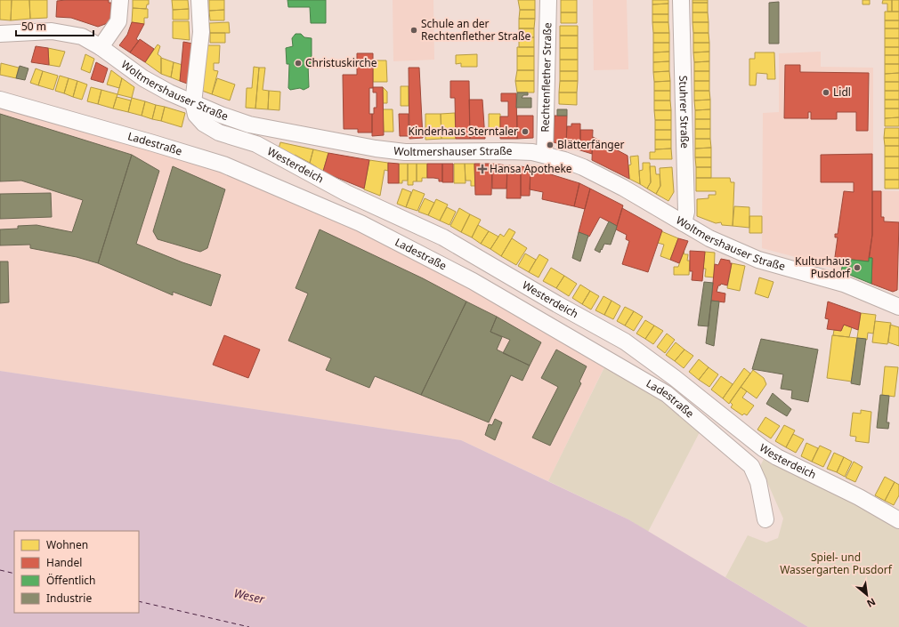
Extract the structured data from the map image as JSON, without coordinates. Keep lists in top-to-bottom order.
{
  "streets": {
    "street": [
      "Rechtenflether Straße",
      "Woltmershauser Straße",
      "Stuhrer Straße",
      "Ladestraße",
      "Westerdeich"
    ]
  },
  "crossings": [
    ["Rechtenflether Straße", "Woltmershauser Straße"],
    ["Woltmershauser Straße", "Stuhrer Straße"],
    ["Woltmershauser Straße", "Westerdeich"]
  ],
  "water": ["Weser"],
  "parks": ["Spiel- und Wassergarten Pusdorf"],
  "places": {
    "other": [
      "Schule an der Rechtenflether Straße",
      "Christuskirche",
      "Lidl",
      "Kinderhaus Sterntaler",
      "Blätterfänger",
      "Kulturhaus Pusdorf"
    ],
    "health": ["Hansa Apotheke"]
  },
  "legend": [
    "Wohnen",
    "Handel",
    "Öffentlich",
    "Industrie"
  ],
  "scale_bar": "50 m",
  "north": "bottom right"
}
